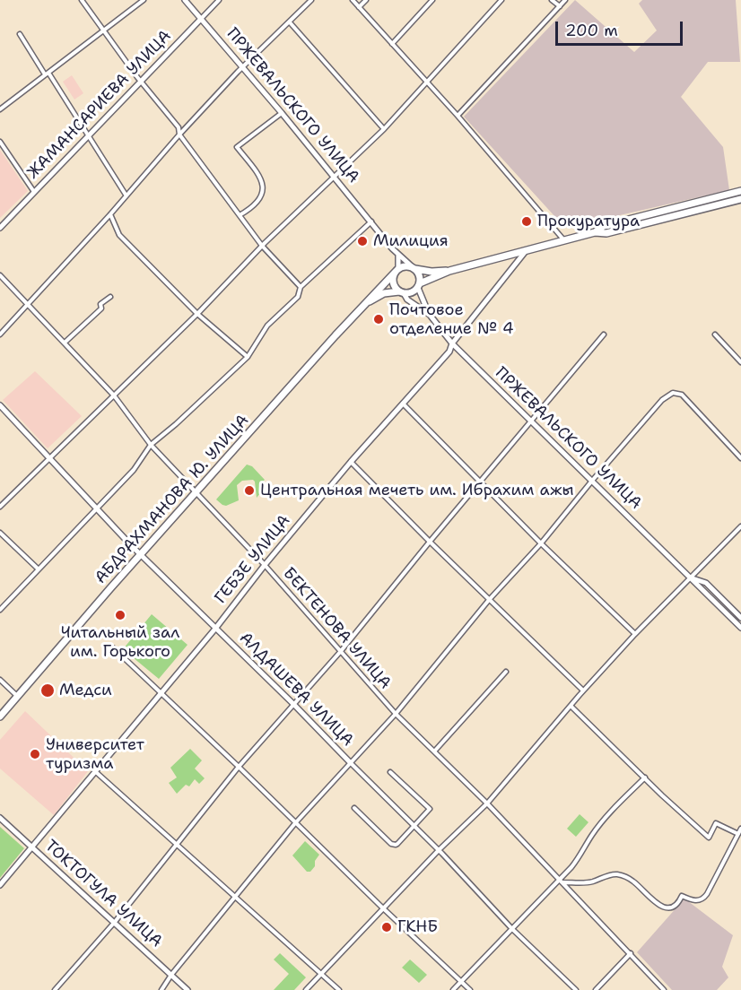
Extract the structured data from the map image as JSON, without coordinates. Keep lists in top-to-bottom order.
{
  "streets": {
    "highway": ["АБДРАХМАНОВА Ю. УЛИЦА"],
    "main road": [
      "ЖАМАНСАРИЕВА УЛИЦА",
      "ПРЖЕВАЛЬСКОГО УЛИЦА",
      "ГЕБЗЕ УЛИЦА",
      "АЛДАШЕВА УЛИЦА",
      "ТОКТОГУЛА УЛИЦА"
    ],
    "street": ["БЕКТЕНОВА УЛИЦА"]
  },
  "crossings": [
    ["ЖАМАНСАРИЕВА УЛИЦА", "ПРЖЕВАЛЬСКОГО УЛИЦА"],
    ["ПРЖЕВАЛЬСКОГО УЛИЦА", "АБДРАХМАНОВА Ю. УЛИЦА"],
    ["ПРЖЕВАЛЬСКОГО УЛИЦА", "ГЕБЗЕ УЛИЦА"],
    ["АБДРАХМАНОВА Ю. УЛИЦА", "БЕКТЕНОВА УЛИЦА"],
    ["АБДРАХМАНОВА Ю. УЛИЦА", "АЛДАШЕВА УЛИЦА"],
    ["ГЕБЗЕ УЛИЦА", "БЕКТЕНОВА УЛИЦА"],
    ["ГЕБЗЕ УЛИЦА", "АЛДАШЕВА УЛИЦА"],
    ["ГЕБЗЕ УЛИЦА", "ТОКТОГУЛА УЛИЦА"]
  ],
  "places": [
    "Прокуратура",
    "Милиция",
    "Почтовое отделение № 4",
    "Центральная мечеть им. Ибрахим ажы",
    "Читальный зал им. Горького",
    "Медси",
    "Университет туризма",
    "ГКНБ"
  ],
  "scale_bar": "200 m"
}
